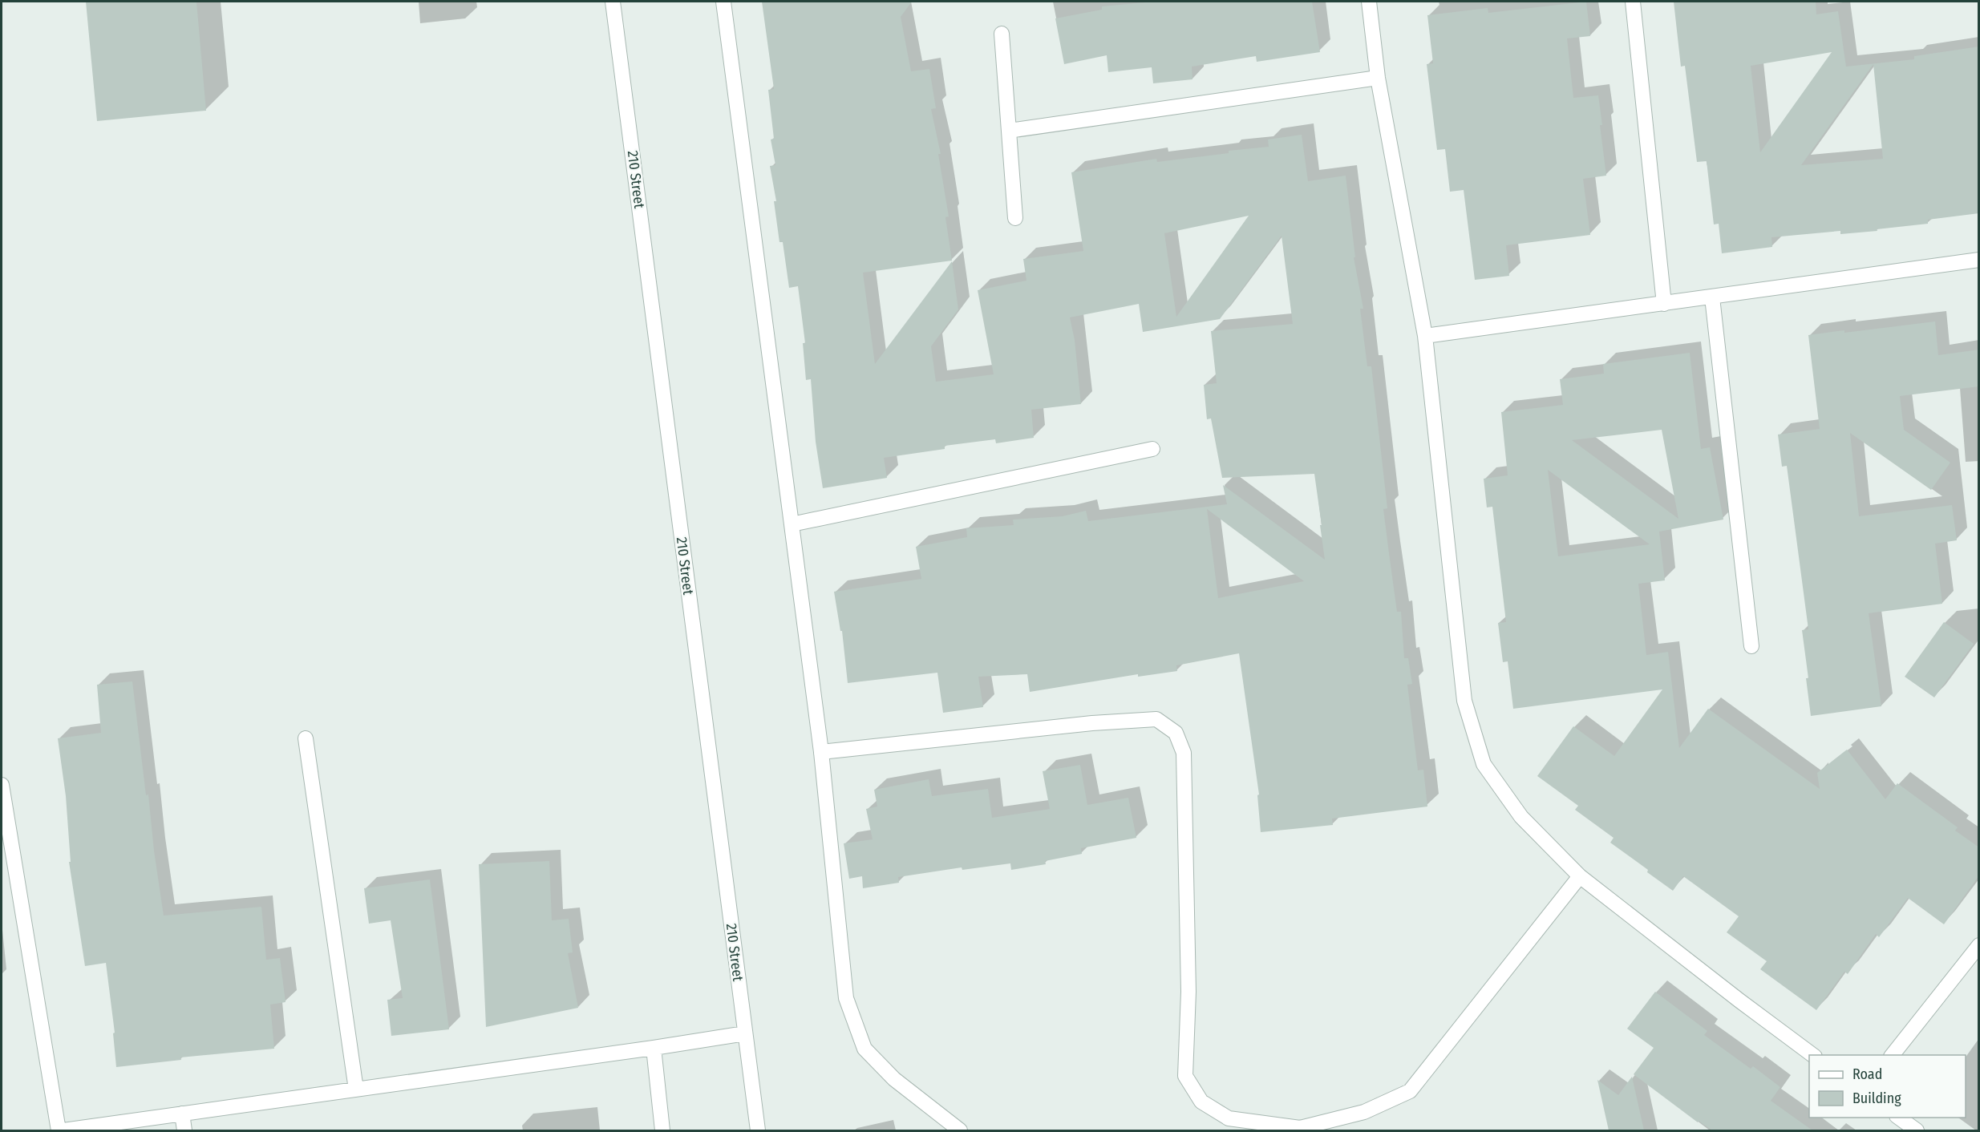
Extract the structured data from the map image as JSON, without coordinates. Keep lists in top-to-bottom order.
{
  "streets": {
    "street": ["210 Street"]
  },
  "legend": ["Road", "Building"]
}
